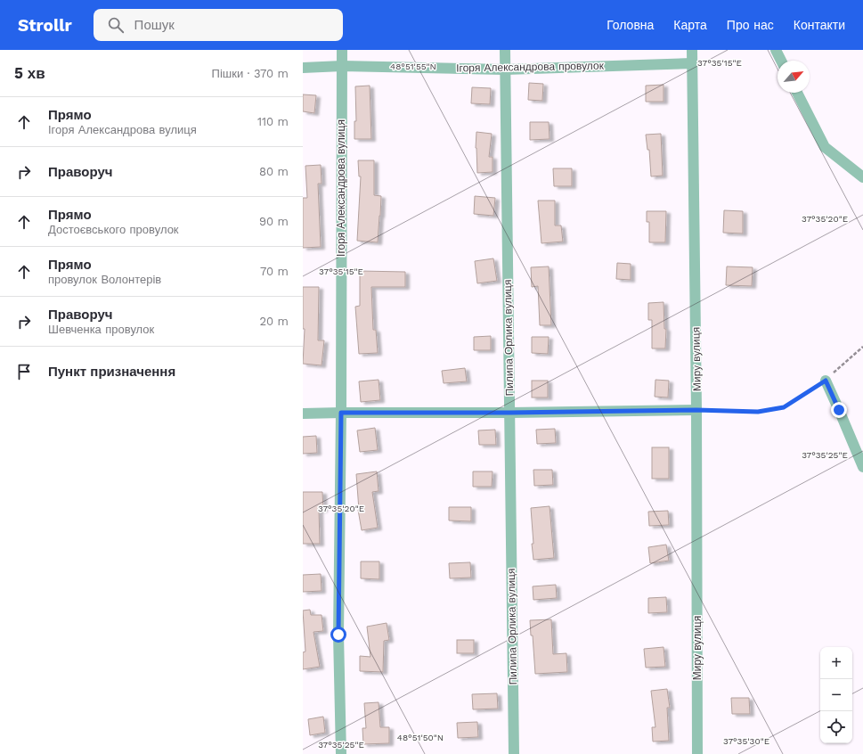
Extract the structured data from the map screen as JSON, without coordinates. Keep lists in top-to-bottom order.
{
  "streets": {
    "street": [
      "Ігоря Александрова провулок",
      "Ігоря Александрова вулиця",
      "Пилипа Орлика вулиця",
      "Миру вулиця"
    ]
  },
  "crossings": [
    ["Ігоря Александрова провулок", "Ігоря Александрова вулиця"],
    ["Ігоря Александрова провулок", "Пилипа Орлика вулиця"],
    ["Ігоря Александрова провулок", "Миру вулиця"]
  ],
  "north": "top right",
  "page": {
    "header": "Strollr",
    "search": "Пошук",
    "nav": [
      "Головна",
      "Карта",
      "Про нас",
      "Контакти"
    ],
    "heading": ["5 хв", "Пішки · 370 m"],
    "list": [
      ["Прямо", "Ігоря Александрова вулиця", "110 m"],
      ["Праворуч", "80 m"],
      ["Прямо", "Достоєвського провулок", "90 m"],
      ["Прямо", "провулок Волонтерів", "70 m"],
      ["Праворуч", "Шевченка провулок", "20 m"],
      "Пункт призначення"
    ],
    "map_buttons": ["+", "−"]
  },
  "coordinates": [
    "37°35'15\"E",
    "48°51'55\"N",
    "37°35'20\"E",
    "37°35'25\"E",
    "48°51'50\"N",
    "37°35'30\"E"
  ]
}
